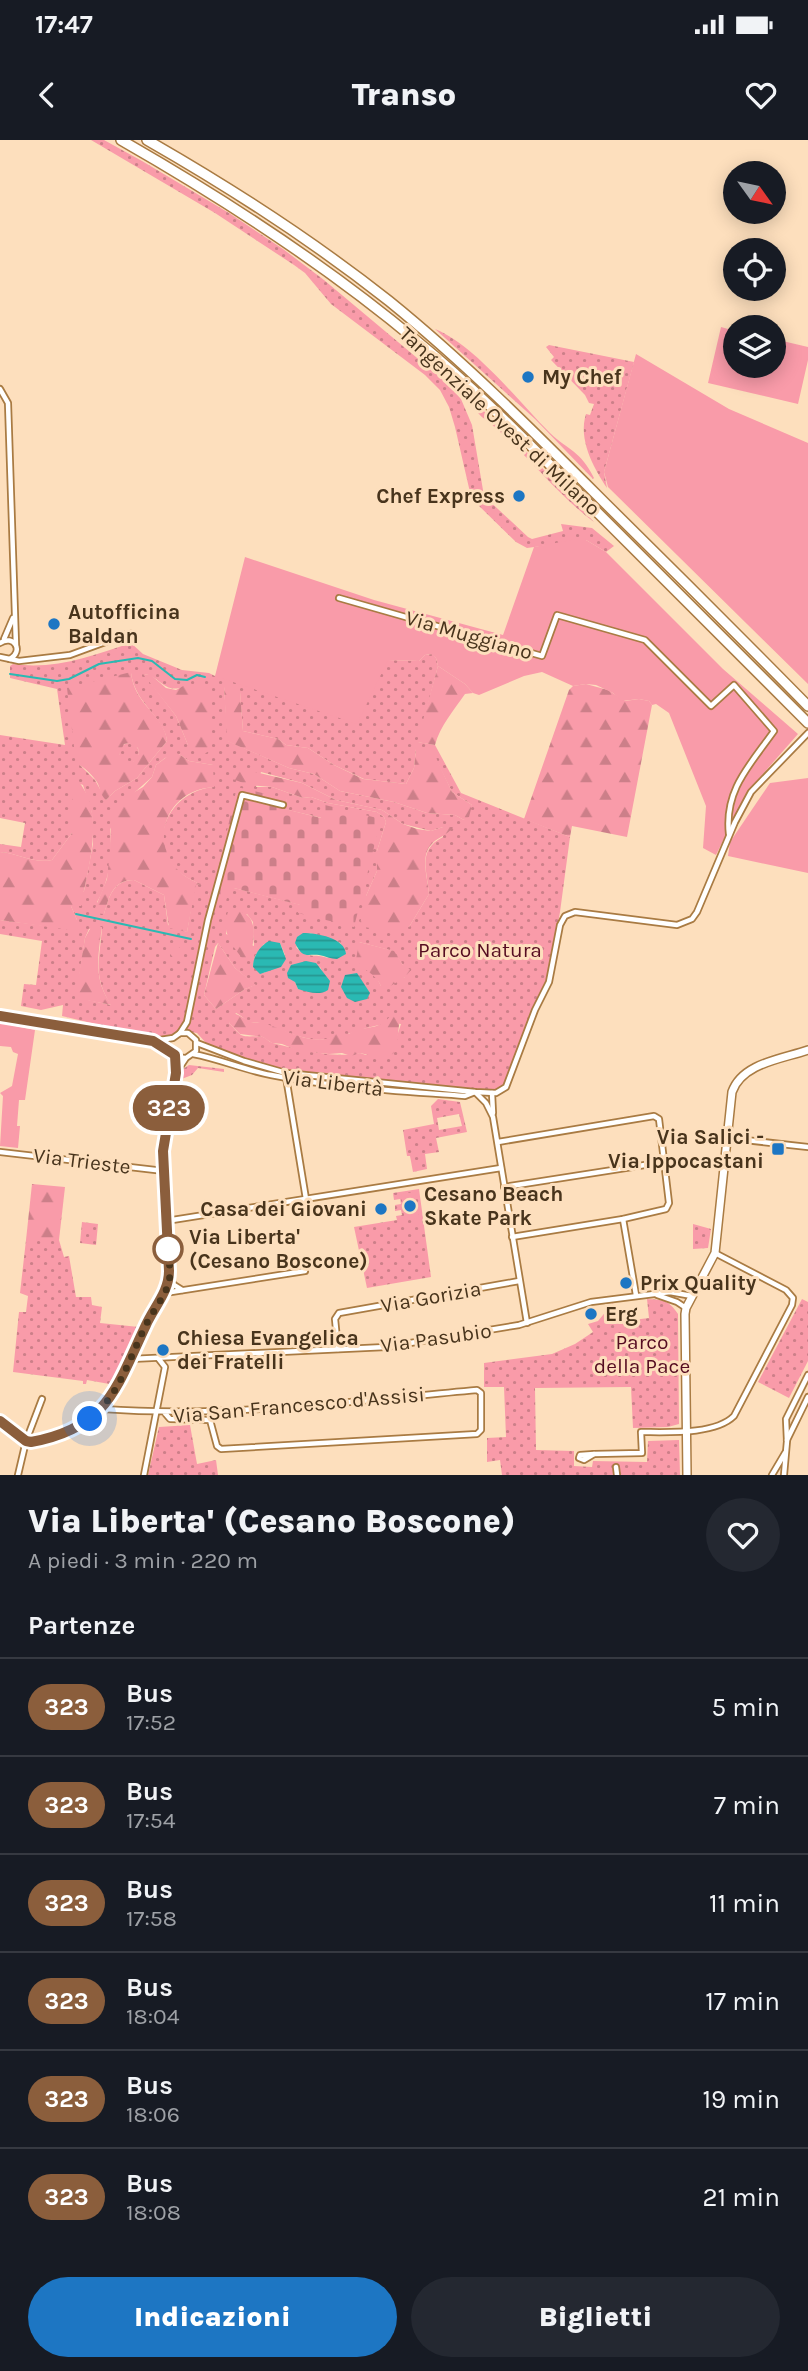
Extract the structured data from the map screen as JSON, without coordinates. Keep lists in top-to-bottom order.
{
  "streets": {
    "highway": ["Tangenziale Ovest di Milano"],
    "street": [
      "Via Muggiano",
      "Via Libertà",
      "Via Trieste",
      "Via Gorizia",
      "Via Pasubio",
      "Via San Francesco d'Assisi"
    ]
  },
  "crossings": [
    ["Via Muggiano", "Via Libertà"],
    ["Via Gorizia", "Via Pasubio"]
  ],
  "parks": ["Parco Natura", "Parco della Pace"],
  "places": {
    "other": [
      "My Chef",
      "Chef Express",
      "Autofficina Baldan",
      "Cesano Beach Skate Park",
      "Casa dei Giovani",
      "Via Liberta' (Cesano Boscone)",
      "Prix Quality",
      "Erg",
      "Chiesa Evangelica dei Fratelli"
    ],
    "transit": ["Via Salici - Via Ippocastani"]
  },
  "lines": ["bus line 323"],
  "north": "bottom right",
  "page": {
    "status": "17:47",
    "header": "Transo",
    "on_map": "323",
    "heading": [
      ["Via Liberta' (Cesano Boscone)", "A piedi · 3 min · 220 m"],
      "Partenze"
    ],
    "list": [
      {
        "mark": "323",
        "name": "Bus",
        "note": "17:52",
        "value": "5 min"
      },
      {
        "mark": "323",
        "name": "Bus",
        "note": "17:54",
        "value": "7 min"
      },
      {
        "mark": "323",
        "name": "Bus",
        "note": "17:58",
        "value": "11 min"
      },
      {
        "mark": "323",
        "name": "Bus",
        "note": "18:04",
        "value": "17 min"
      },
      {
        "mark": "323",
        "name": "Bus",
        "note": "18:06",
        "value": "19 min"
      },
      {
        "mark": "323",
        "name": "Bus",
        "note": "18:08",
        "value": "21 min"
      }
    ],
    "buttons": ["Indicazioni", "Biglietti"]
  }
}
